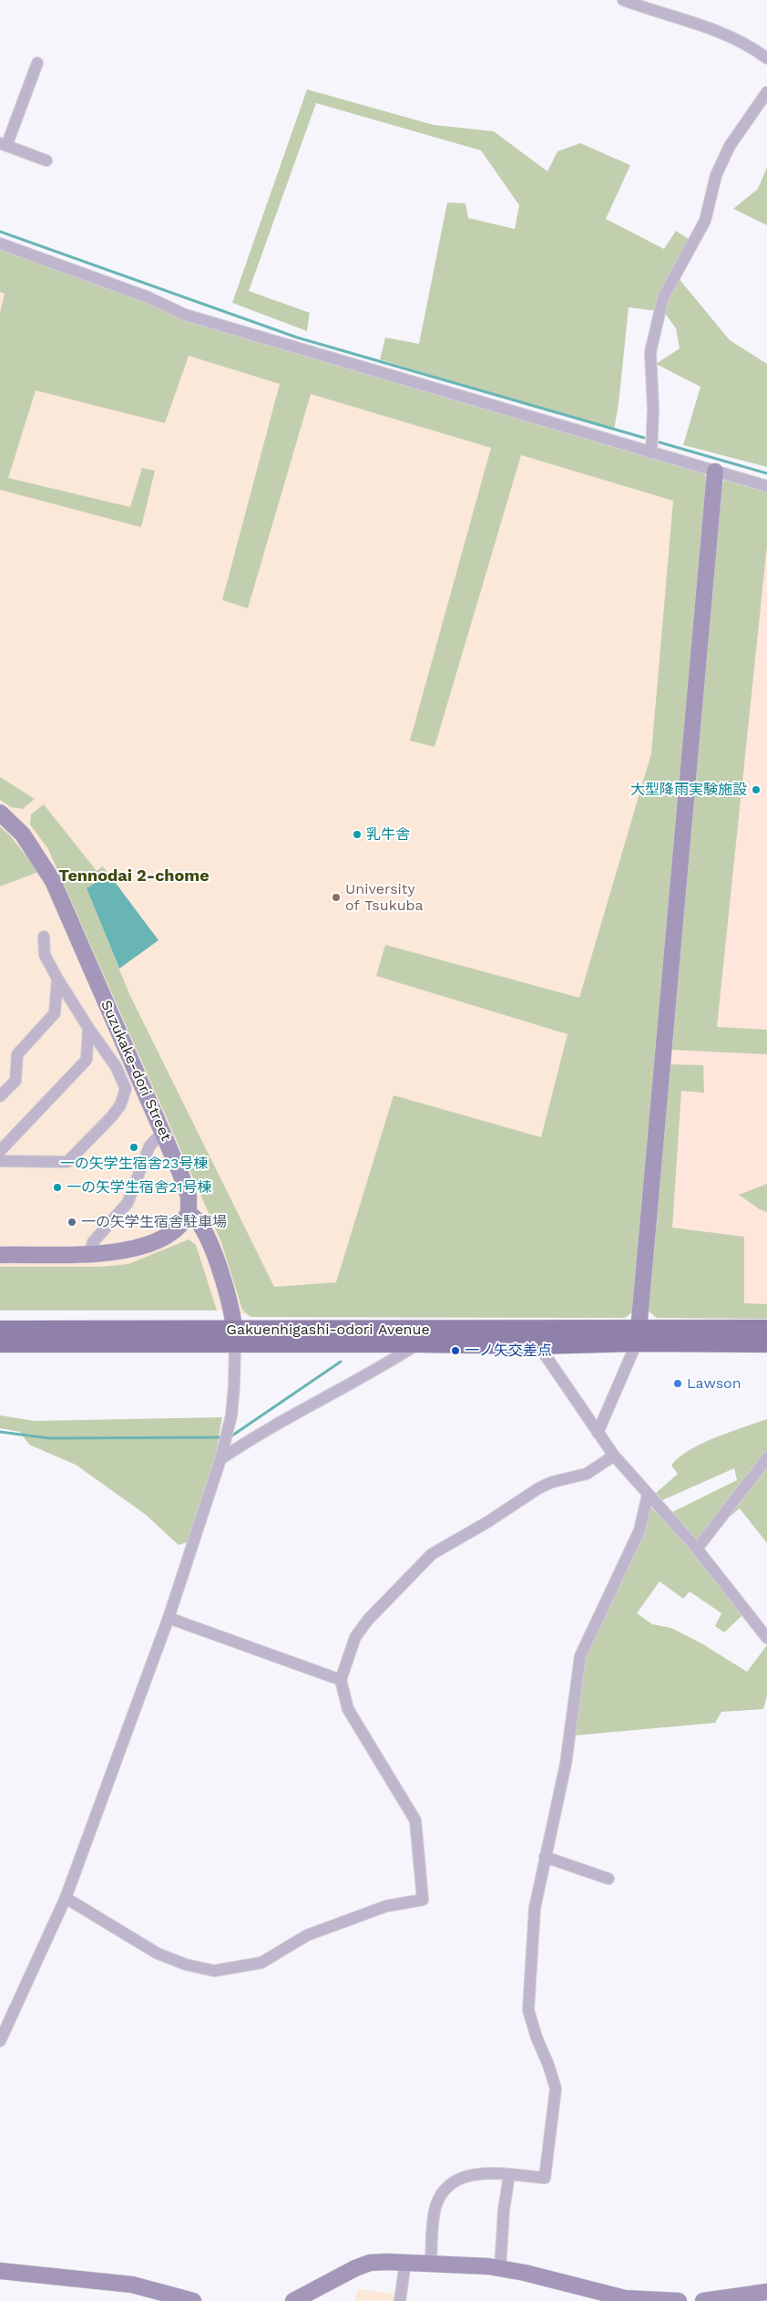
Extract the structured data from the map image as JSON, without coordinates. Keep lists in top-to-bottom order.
{
  "streets": {
    "main road": ["Gakuenhigashi-odori Avenue"],
    "street": ["Suzukake-dori Street"]
  },
  "districts": ["Tennodai 2-chome"],
  "places": [
    "大型降雨実験施設",
    "乳牛舎",
    "University of Tsukuba",
    "一の矢学生宿舎23号棟",
    "一の矢学生宿舎21号棟",
    "一の矢学生宿舎駐車場",
    "一ノ矢交差点",
    "Lawson"
  ]
}
